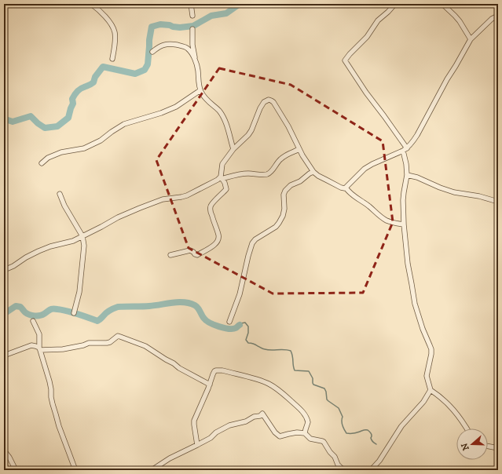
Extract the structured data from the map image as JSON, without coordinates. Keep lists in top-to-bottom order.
{
  "north": "left"
}
